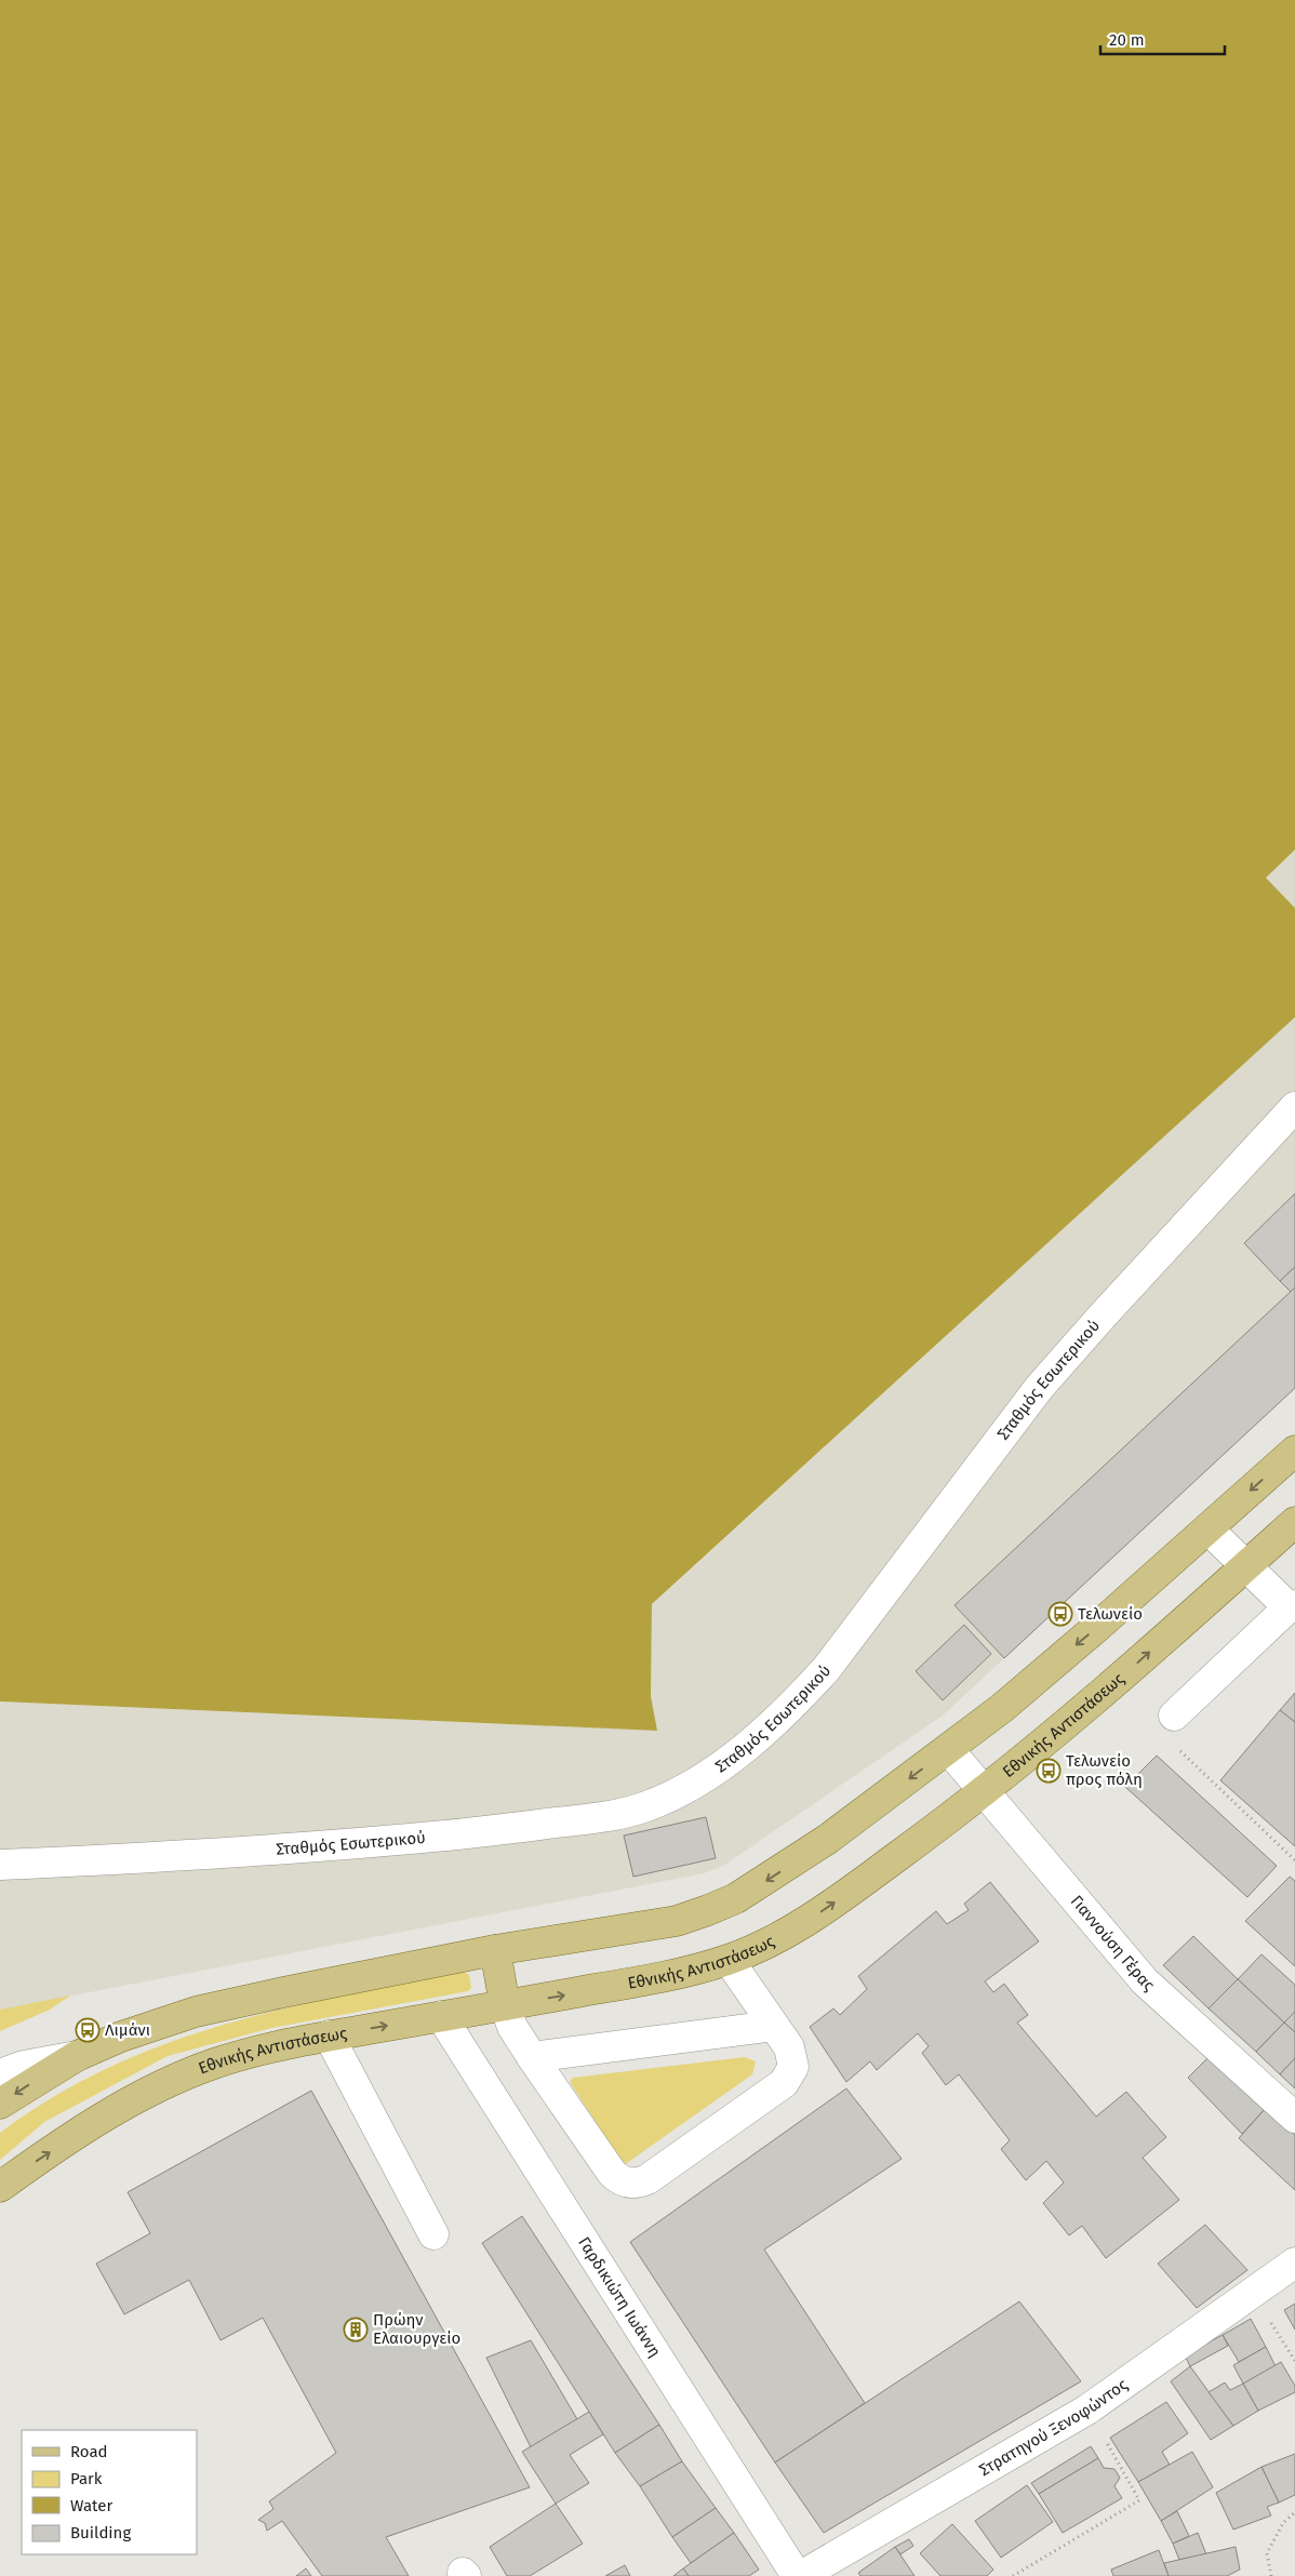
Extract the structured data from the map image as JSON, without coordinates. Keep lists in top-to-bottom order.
{
  "streets": {
    "main road": ["Εθνικής Αντιστάσεως"],
    "street": [
      "Σταθμός Εσωτερικού",
      "Γιαννούση Γέρας",
      "Γαρδικιώτη Ιωάννη",
      "Στρατηγού Ξενοφώντος"
    ]
  },
  "crossings": [
    ["Εθνικής Αντιστάσεως", "Γιαννούση Γέρας"],
    ["Εθνικής Αντιστάσεως", "Γαρδικιώτη Ιωάννη"],
    ["Γαρδικιώτη Ιωάννη", "Στρατηγού Ξενοφώντος"]
  ],
  "places": {
    "bus stop": ["Τελωνείο", "Τελωνείο προς πόλη", "Λιμάνι"],
    "building": ["Πρώην Ελαιουργείο"]
  },
  "legend": [
    "Road",
    "Park",
    "Water",
    "Building"
  ],
  "scale_bar": "20 m"
}
